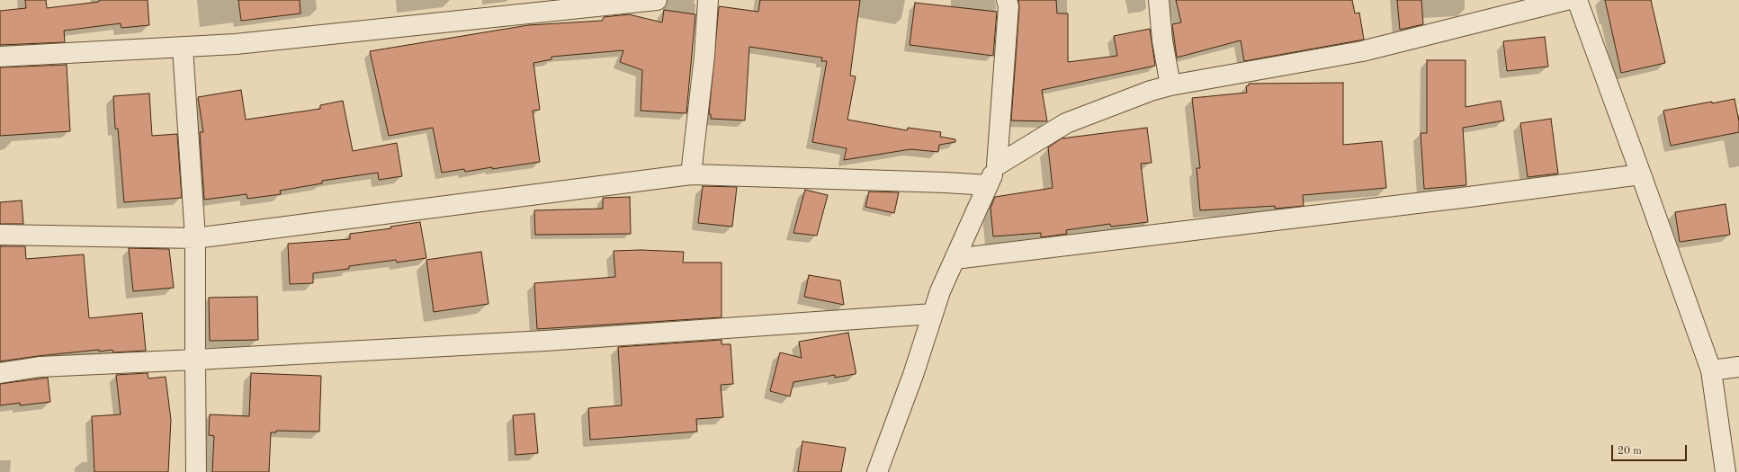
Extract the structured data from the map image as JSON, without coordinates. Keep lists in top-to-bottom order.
{
  "scale_bar": "20 m"
}
